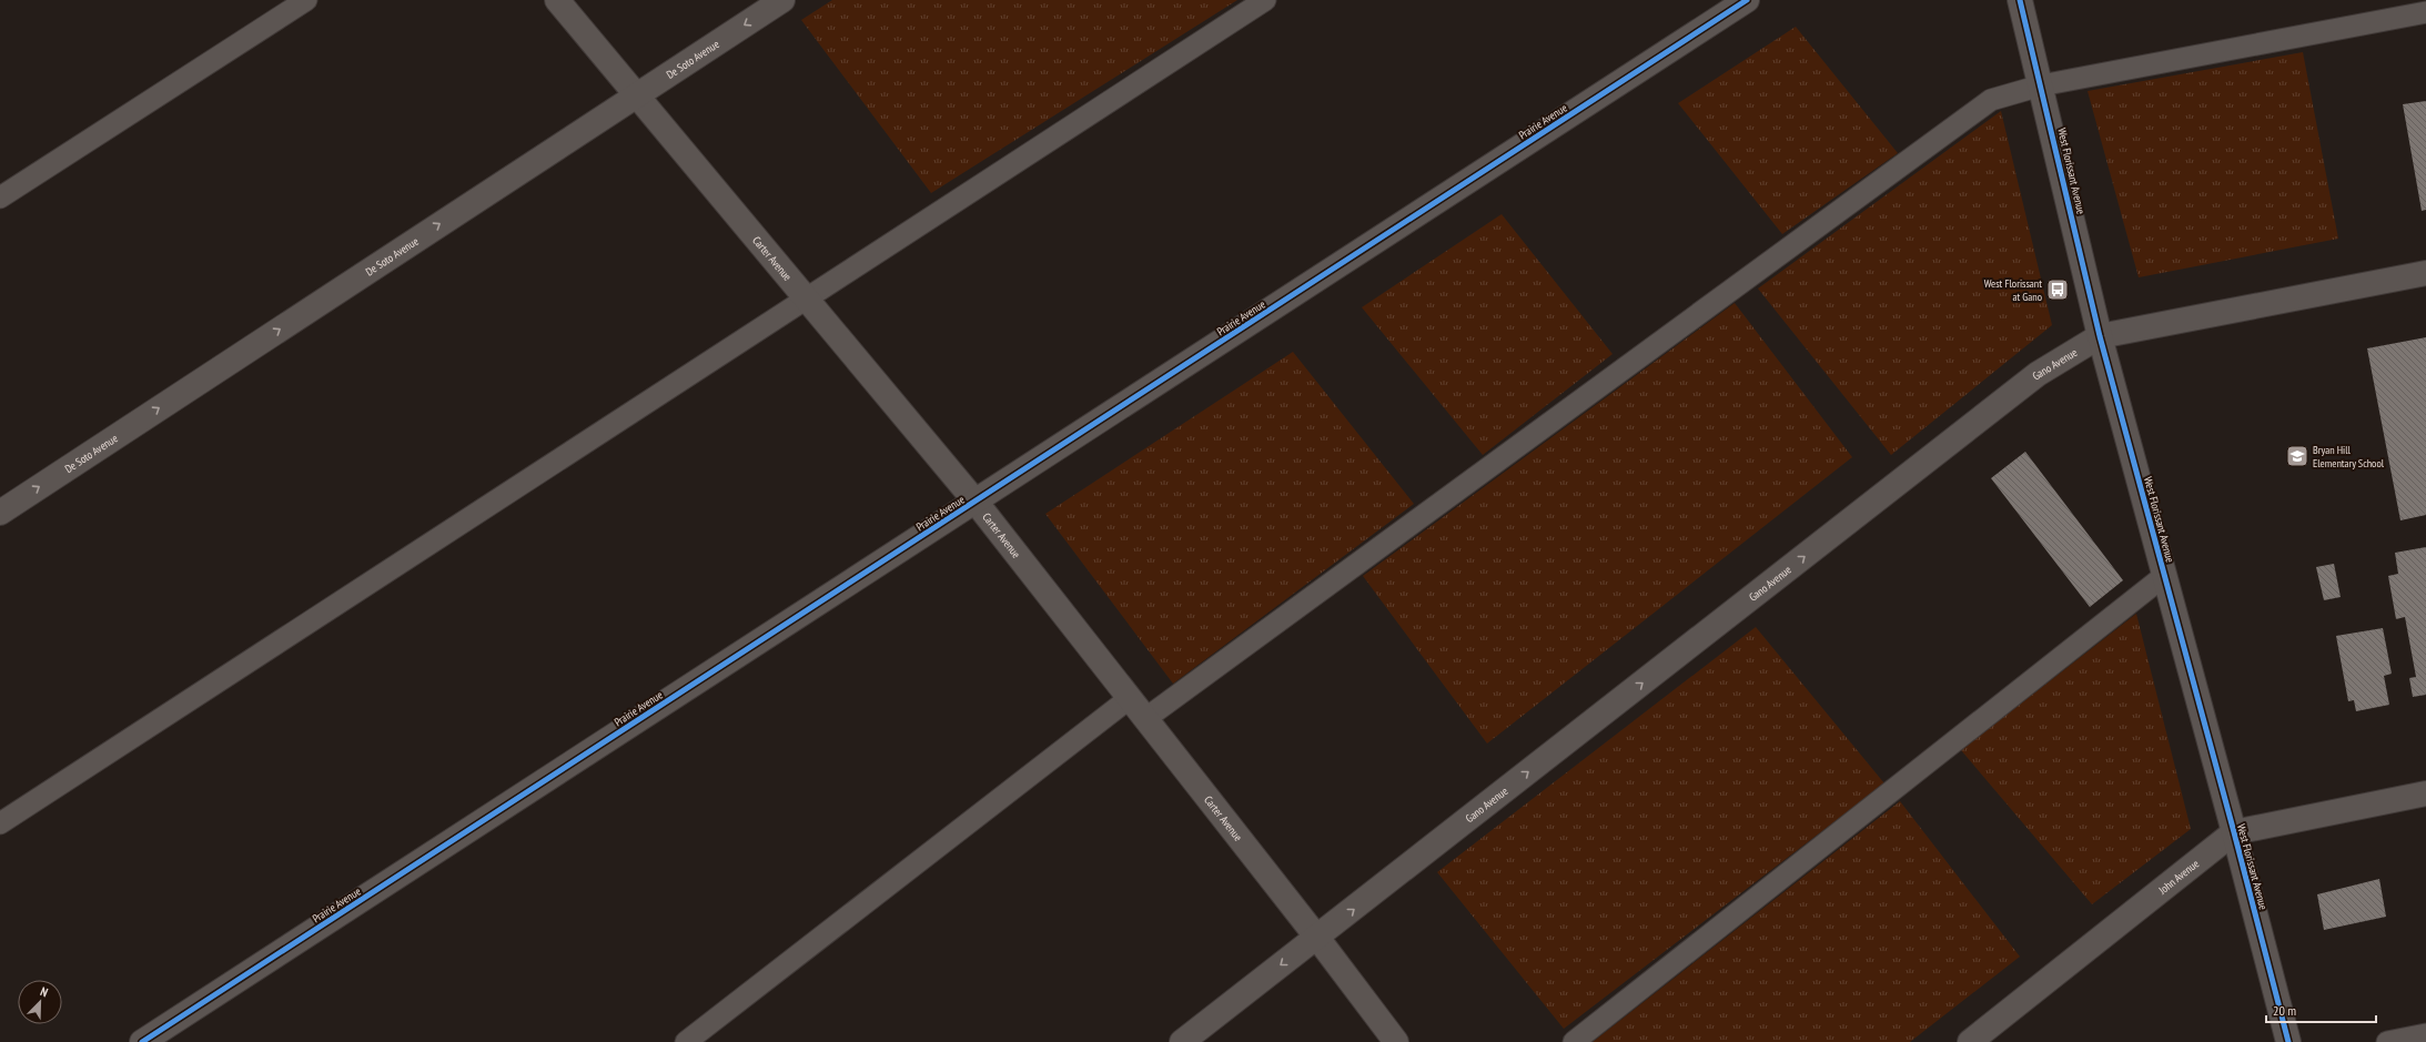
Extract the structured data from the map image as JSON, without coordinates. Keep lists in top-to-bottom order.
{
  "streets": {
    "street": [
      "De Soto Avenue",
      "Prairie Avenue",
      "West Florissant Avenue",
      "Carter Avenue",
      "Gano Avenue",
      "John Avenue"
    ]
  },
  "crossings": [
    ["De Soto Avenue", "Carter Avenue"],
    ["Prairie Avenue", "Carter Avenue"],
    ["West Florissant Avenue", "Gano Avenue"],
    ["West Florissant Avenue", "John Avenue"],
    ["Carter Avenue", "Gano Avenue"]
  ],
  "places": {
    "bus stop": ["West Florissant at Gano"],
    "school or university": ["Bryan Hill Elementary School"]
  },
  "scale_bar": "20 m",
  "north": "top right"
}
